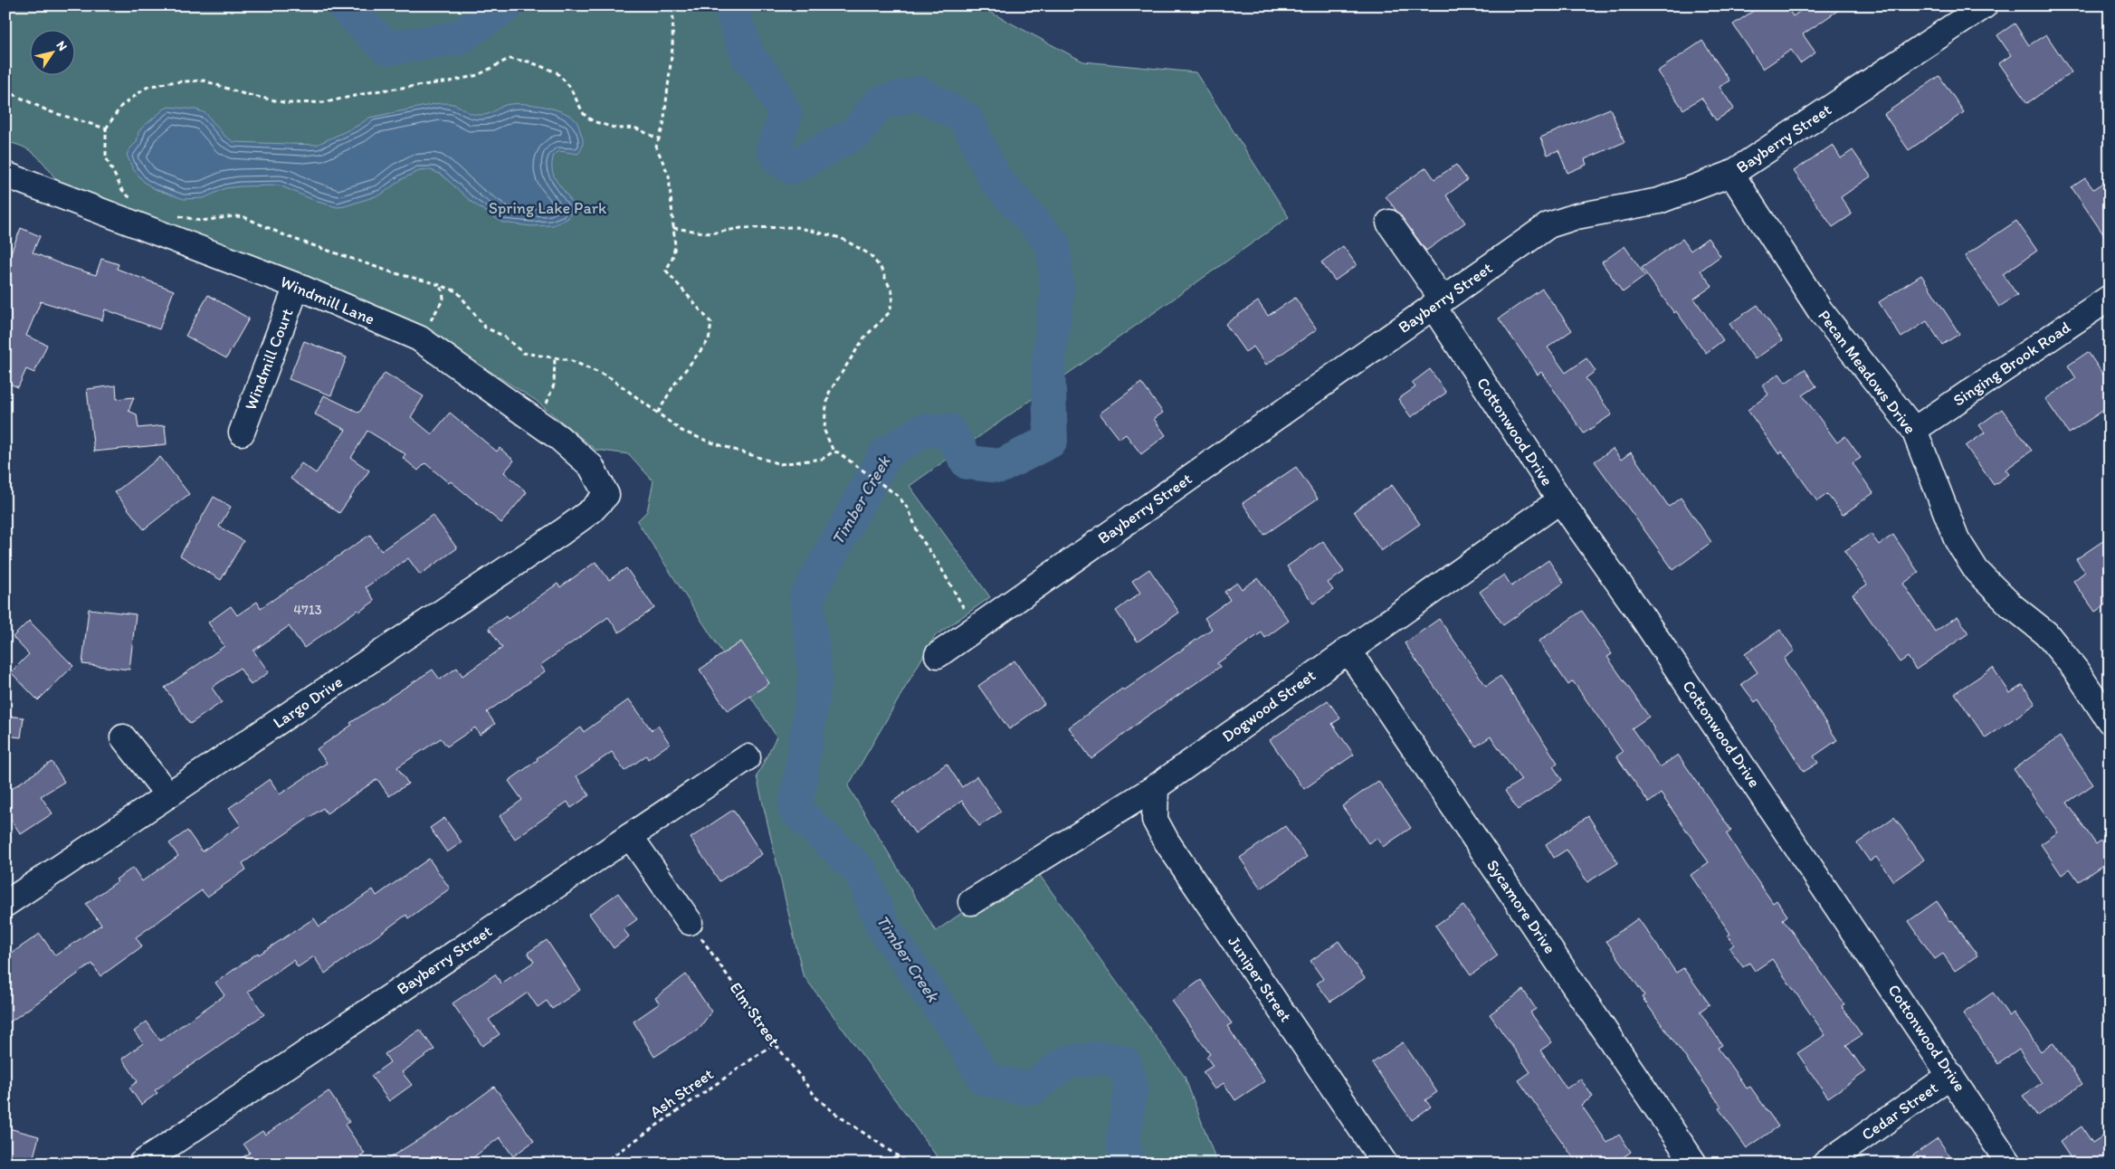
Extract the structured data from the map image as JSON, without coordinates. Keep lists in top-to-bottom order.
{
  "streets": {
    "street": [
      "Bayberry Street",
      "Windmill Lane",
      "Windmill Court",
      "Singing Brook Road",
      "Pecan Meadows Drive",
      "Cottonwood Drive",
      "Largo Drive",
      "Dogwood Street",
      "Sycamore Drive",
      "Juniper Street",
      "Cedar Street"
    ],
    "path": ["Elm Street", "Ash Street"]
  },
  "crossings": [
    ["Bayberry Street", "Pecan Meadows Drive"],
    ["Bayberry Street", "Cottonwood Drive"],
    ["Windmill Lane", "Windmill Court"],
    ["Windmill Lane", "Largo Drive"],
    ["Singing Brook Road", "Pecan Meadows Drive"],
    ["Cottonwood Drive", "Dogwood Street"],
    ["Cottonwood Drive", "Cedar Street"],
    ["Dogwood Street", "Sycamore Drive"],
    ["Dogwood Street", "Juniper Street"],
    ["Elm Street", "Ash Street"]
  ],
  "water": ["Timber Creek"],
  "parks": ["Spring Lake Park"],
  "house_numbers": ["4713"],
  "north": "top right"
}
